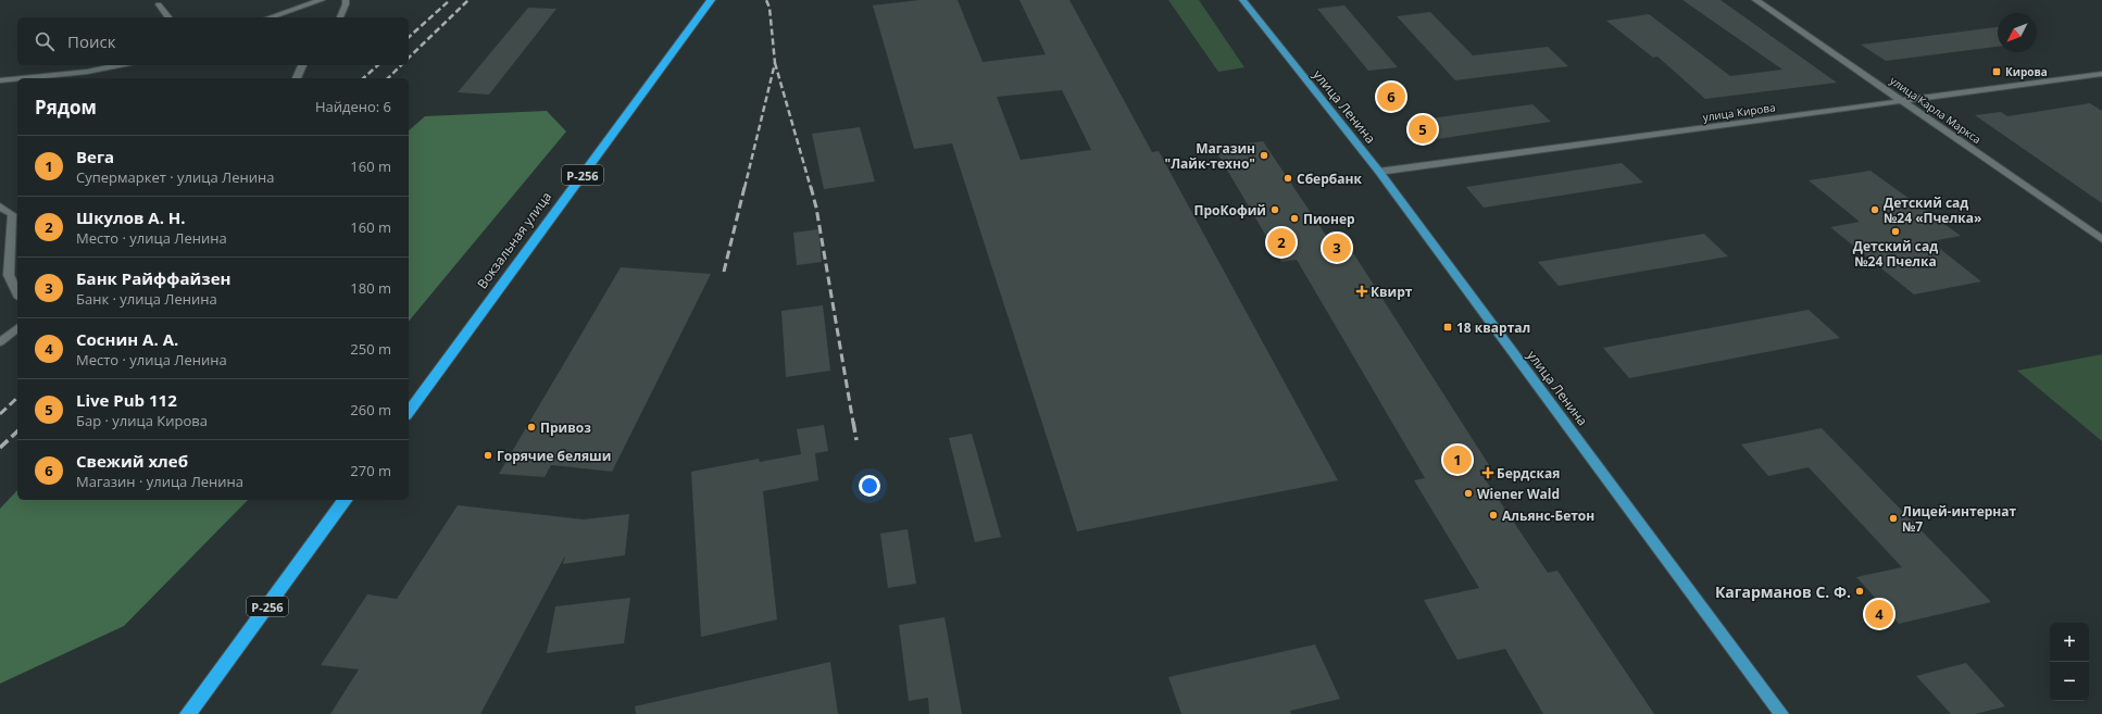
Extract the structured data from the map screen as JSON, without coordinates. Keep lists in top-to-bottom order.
{
  "streets": {
    "highway": ["Р-256", "Вокзальная улица"],
    "main road": ["улица Ленина"],
    "street": ["улица Карла Маркса", "улица Кирова"]
  },
  "crossings": [
    ["улица Ленина", "улица Кирова"],
    ["улица Карла Маркса", "улица Кирова"]
  ],
  "places": {
    "transit": ["Кирова", "18 квартал"],
    "other": [
      "Магазин \"Лайк-техно\"",
      "Сбербанк",
      "ПроКофий",
      "Детский сад №24 «Пчелка»",
      "Пионер",
      "Детский сад №24 Пчелка",
      "Привоз",
      "Горячие беляши",
      "Wiener Wald",
      "Альянс-Бетон",
      "Лицей-интернат №7",
      "Кагарманов С. Ф."
    ],
    "health": ["Квирт", "Бердская"]
  },
  "north": "bottom left",
  "page": {
    "search": "Поиск",
    "heading": ["Рядом", "Найдено: 6"],
    "pins": [
      "6",
      "5",
      "2",
      "3",
      "1",
      "4"
    ],
    "list": [
      {
        "mark": "1",
        "name": "Вега",
        "note": "Супермаркет · улица Ленина",
        "value": "160 m"
      },
      {
        "mark": "2",
        "name": "Шкулов А. Н.",
        "note": "Место · улица Ленина",
        "value": "160 m"
      },
      {
        "mark": "3",
        "name": "Банк Райффайзен",
        "note": "Банк · улица Ленина",
        "value": "180 m"
      },
      {
        "mark": "4",
        "name": "Соснин А. А.",
        "note": "Место · улица Ленина",
        "value": "250 m"
      },
      {
        "mark": "5",
        "name": "Live Pub 112",
        "note": "Бар · улица Кирова",
        "value": "260 m"
      },
      {
        "mark": "6",
        "name": "Свежий хлеб",
        "note": "Магазин · улица Ленина",
        "value": "270 m"
      }
    ],
    "map_buttons": ["+", "−"]
  }
}
